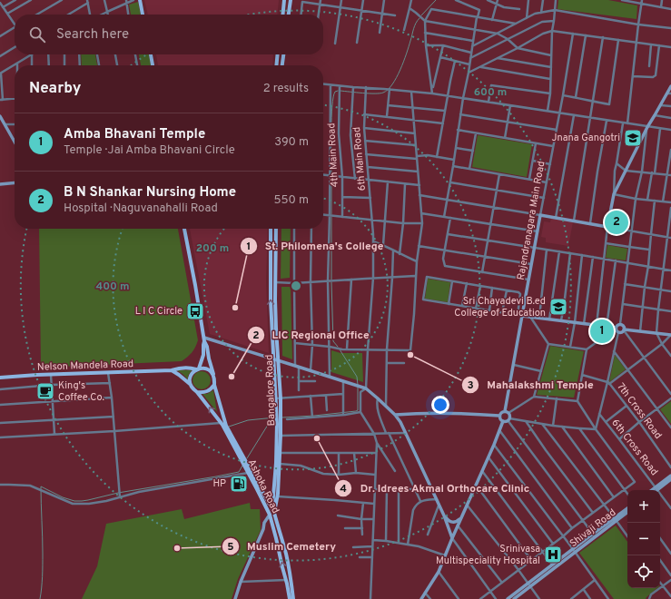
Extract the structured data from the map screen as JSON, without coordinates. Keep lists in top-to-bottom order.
{
  "streets": {
    "main road": ["Nelson Mandela Road", "Bangalore Road", "Ashoka Road"],
    "street": [
      "4th Main Road",
      "6th Main Road",
      "Rajendranagara Main Road",
      "7th Cross Road",
      "6th Cross Road",
      "Shivaji Road"
    ]
  },
  "crossings": [
    ["Bangalore Road", "Ashoka Road"]
  ],
  "one_way": ["Ashoka Road"],
  "places": {
    "school or university": ["Jnana Gangotri", "Sri Chayadevi B.ed College of Education"],
    "other": [
      "St. Philomena's College",
      "Mahalakshmi Temple",
      "LIC Regional Office",
      "Dr. Idrees Akmal Orthocare Clinic",
      "Muslim Cemetery"
    ],
    "bus stop": ["L I C Circle"],
    "cafe": ["King's Coffee Co."],
    "fuel station": ["HP"],
    "hospital": ["Srinivasa Multispeciality Hospital"]
  },
  "page": {
    "search": "Search here",
    "heading": ["Nearby", "2 results"],
    "list": [
      {
        "mark": "1",
        "name": "Amba Bhavani Temple",
        "note": "Temple · Jai Amba Bhavani Circle",
        "value": "390 m"
      },
      {
        "mark": "2",
        "name": "B N Shankar Nursing Home",
        "note": "Hospital · Naguvanahalli Road",
        "value": "550 m"
      }
    ],
    "pins": ["2", "1"],
    "map_buttons": ["+", "−"]
  },
  "rings": ["600 m", "200 m", "400 m"]
}
